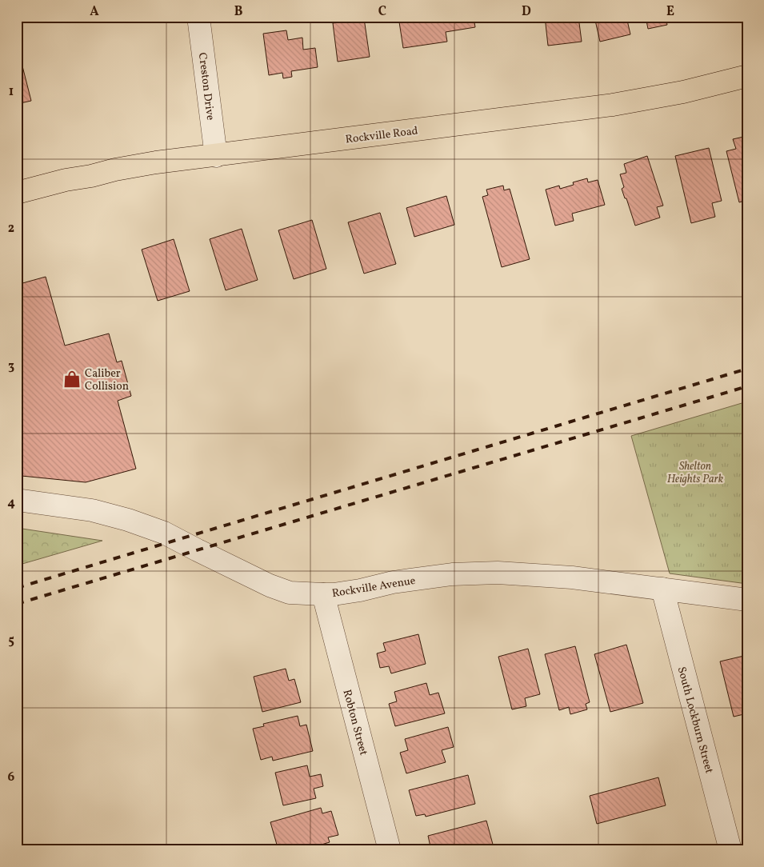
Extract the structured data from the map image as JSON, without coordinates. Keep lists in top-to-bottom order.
{
  "streets": {
    "main road": ["Rockville Road"],
    "street": [
      "Creston Drive",
      "Rockville Avenue",
      "South Lockburn Street",
      "Robton Street"
    ]
  },
  "crossings": [
    ["Creston Drive", "Rockville Road"],
    ["Rockville Avenue", "South Lockburn Street"],
    ["Rockville Avenue", "Robton Street"]
  ],
  "parks": ["Shelton Heights Park"],
  "places": {
    "shop": ["Caliber Collision"]
  },
  "grid": {
    "columns": [
      "A",
      "B",
      "C",
      "D",
      "E"
    ],
    "rows": [
      "1",
      "2",
      "3",
      "4",
      "5",
      "6"
    ]
  }
}
